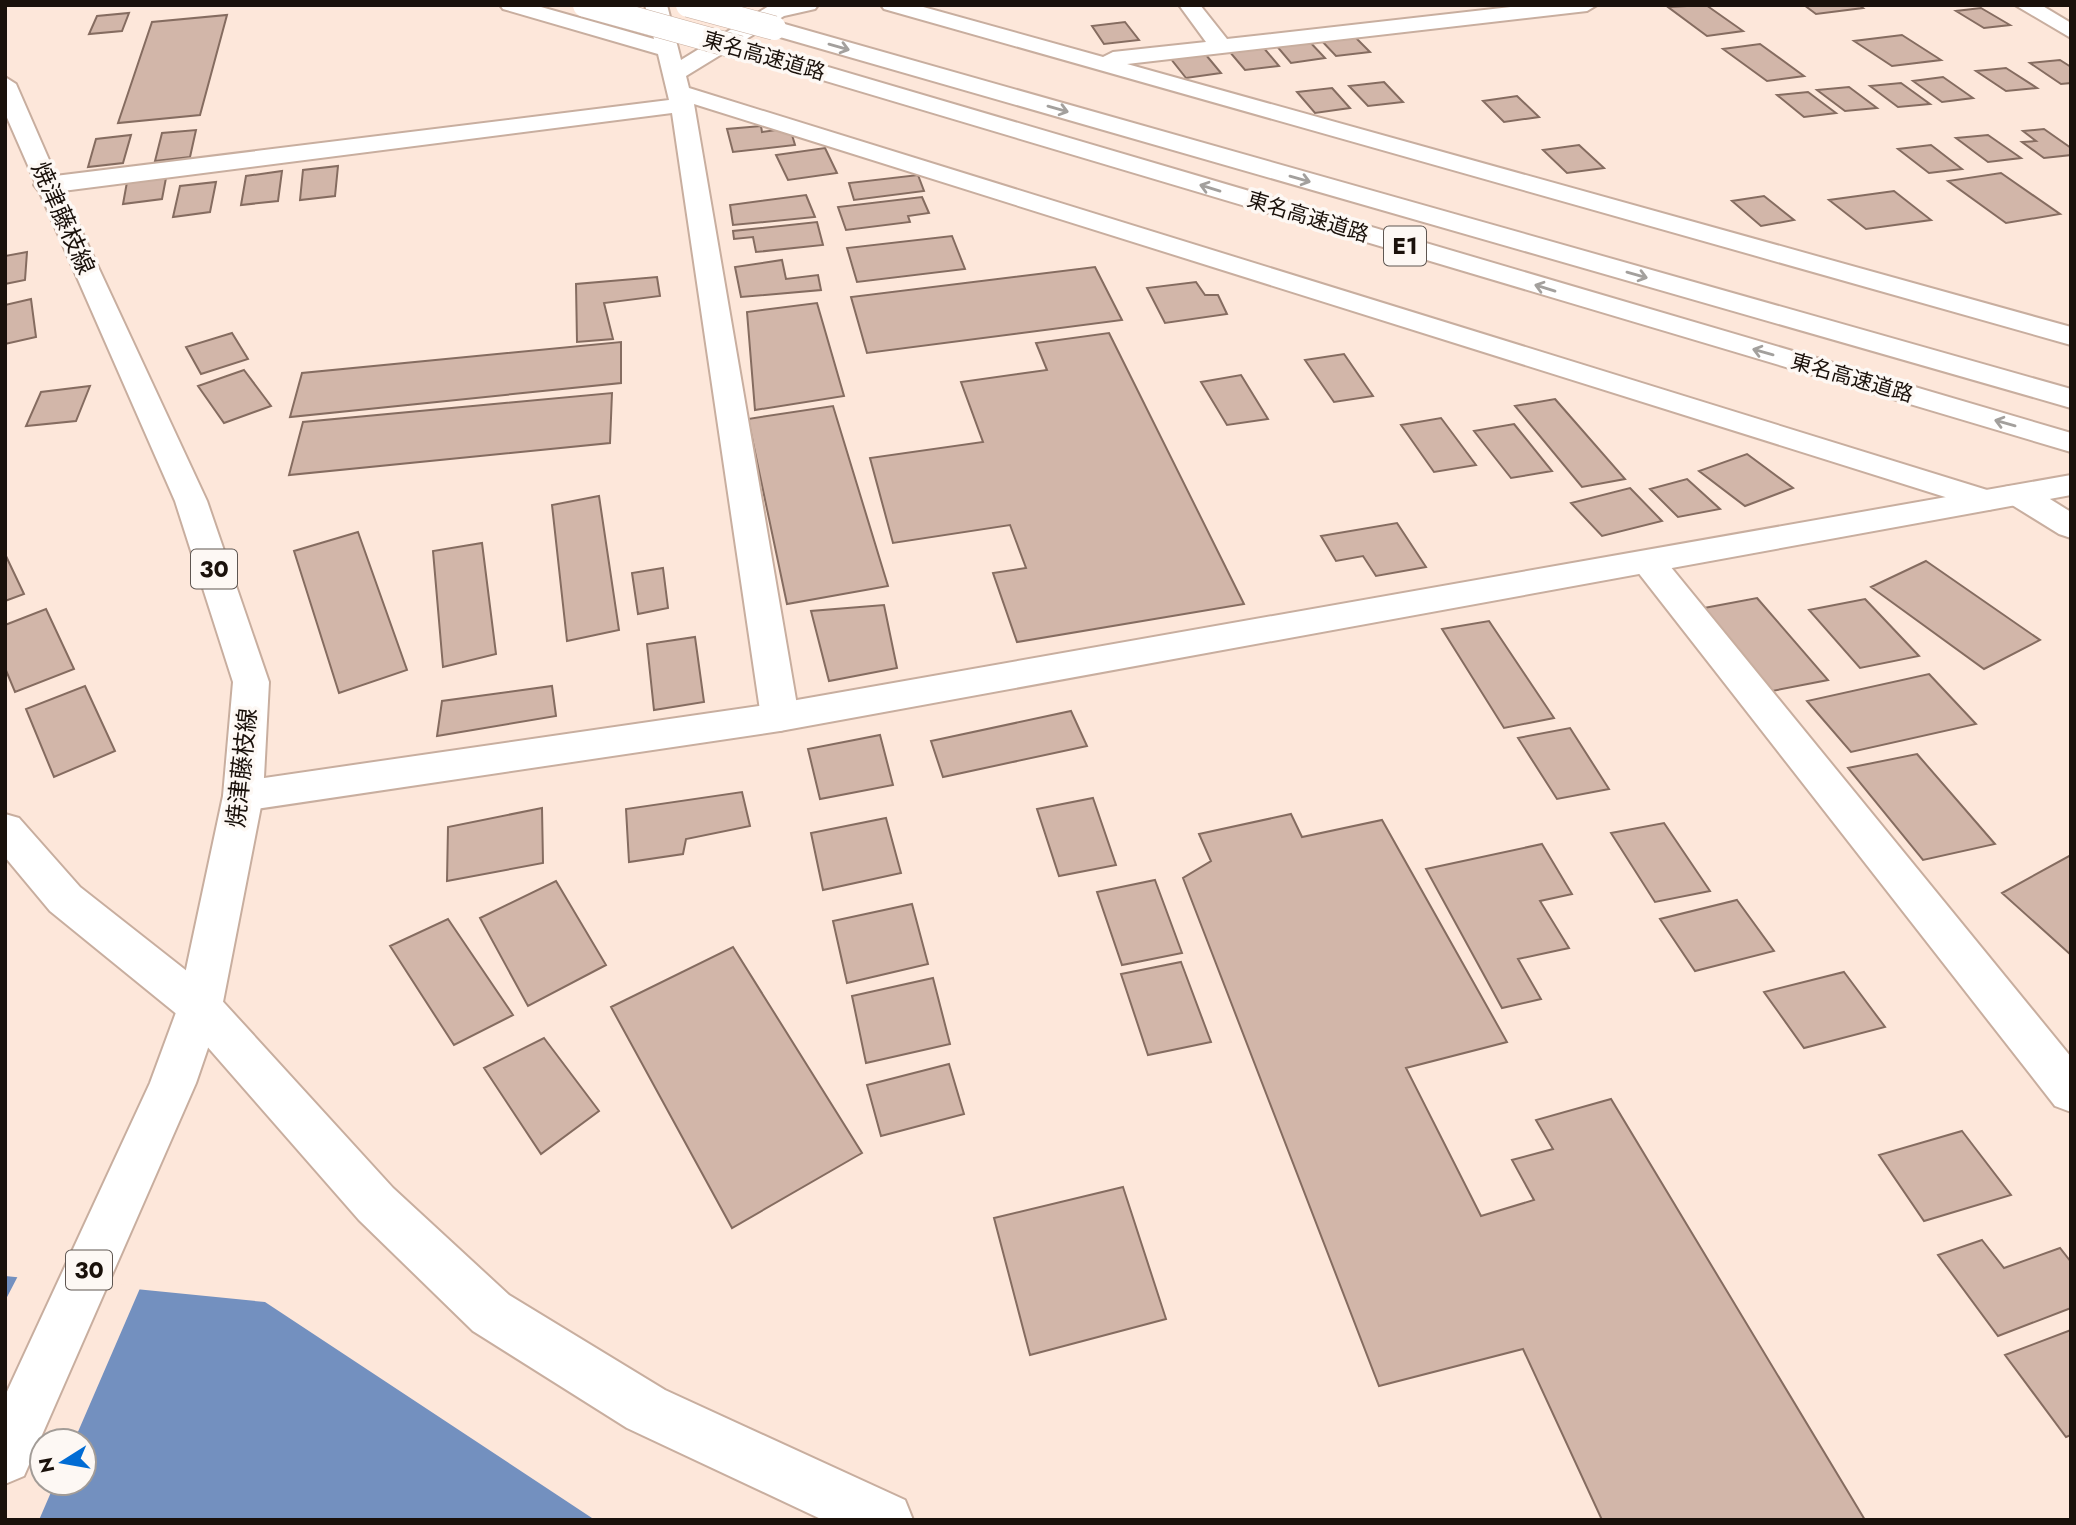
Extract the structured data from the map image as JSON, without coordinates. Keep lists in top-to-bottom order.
{
  "streets": {
    "main road": [
      "東名高速道路",
      "焼津藤枝線",
      "E1",
      "30"
    ]
  },
  "north": "left"
}
